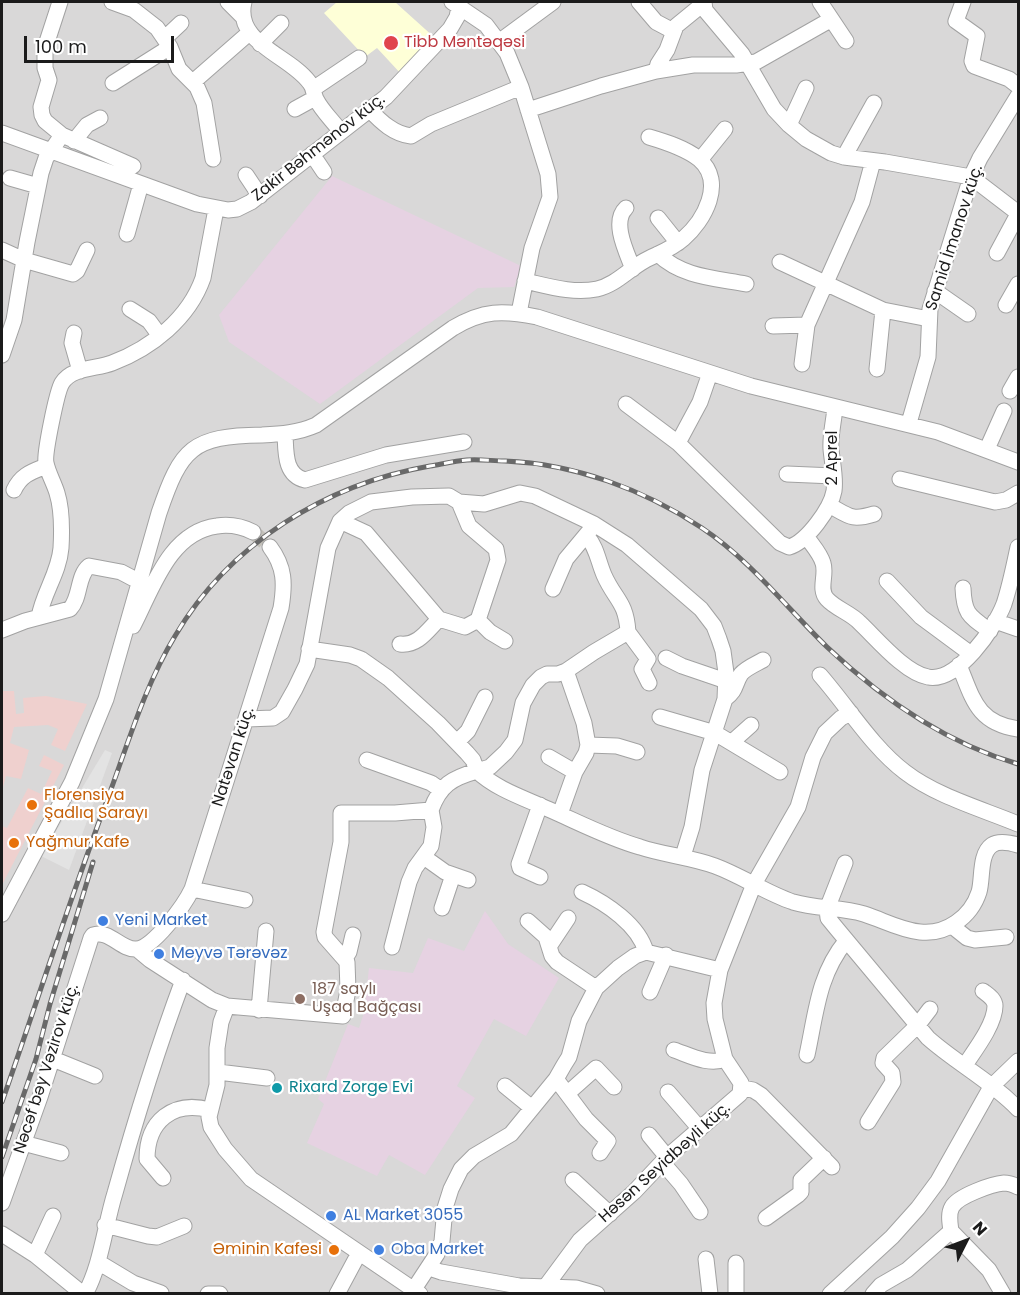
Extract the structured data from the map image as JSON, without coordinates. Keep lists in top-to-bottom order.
{
  "streets": {
    "street": [
      "Zakir Bəhmənov küç.",
      "Samid İmanov küç.",
      "2 Aprel",
      "Natəvan küç.",
      "Nəcəf bəy Vəzirov küç.",
      "Həsən Seyidbəyli küç."
    ]
  },
  "crossings": [
    ["Natəvan küç.", "Nəcəf bəy Vəzirov küç."]
  ],
  "places": [
    "Tibb Məntəqəsi",
    "Florensiya Şadlıq Sarayı",
    "Yağmur Kafe",
    "Yeni Market",
    "Meyvə Tərəvəz",
    "187 saylı Uşaq Bağçası",
    "Rixard Zorge Evi",
    "AL Market 3055",
    "Əminin Kafesi",
    "Oba Market"
  ],
  "scale_bar": "100 m",
  "north": "top right"
}
